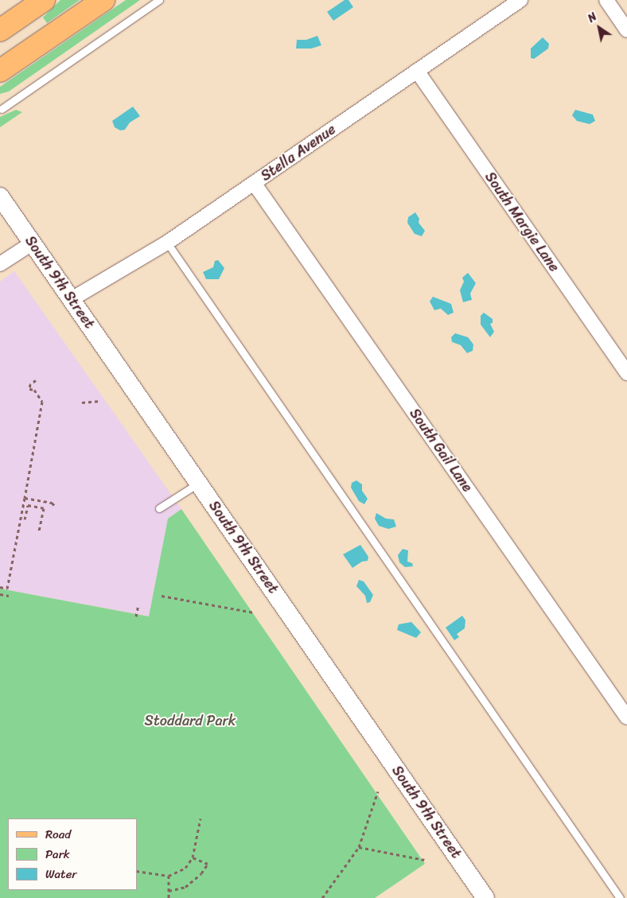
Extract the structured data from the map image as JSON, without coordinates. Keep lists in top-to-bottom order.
{
  "streets": {
    "street": [
      "Stella Avenue",
      "South Margie Lane",
      "South 9th Street",
      "South Gail Lane"
    ]
  },
  "crossings": [
    ["Stella Avenue", "South Margie Lane"],
    ["Stella Avenue", "South 9th Street"],
    ["Stella Avenue", "South Gail Lane"]
  ],
  "parks": ["Stoddard Park"],
  "legend": ["Road", "Park", "Water"],
  "north": "top left"
}
